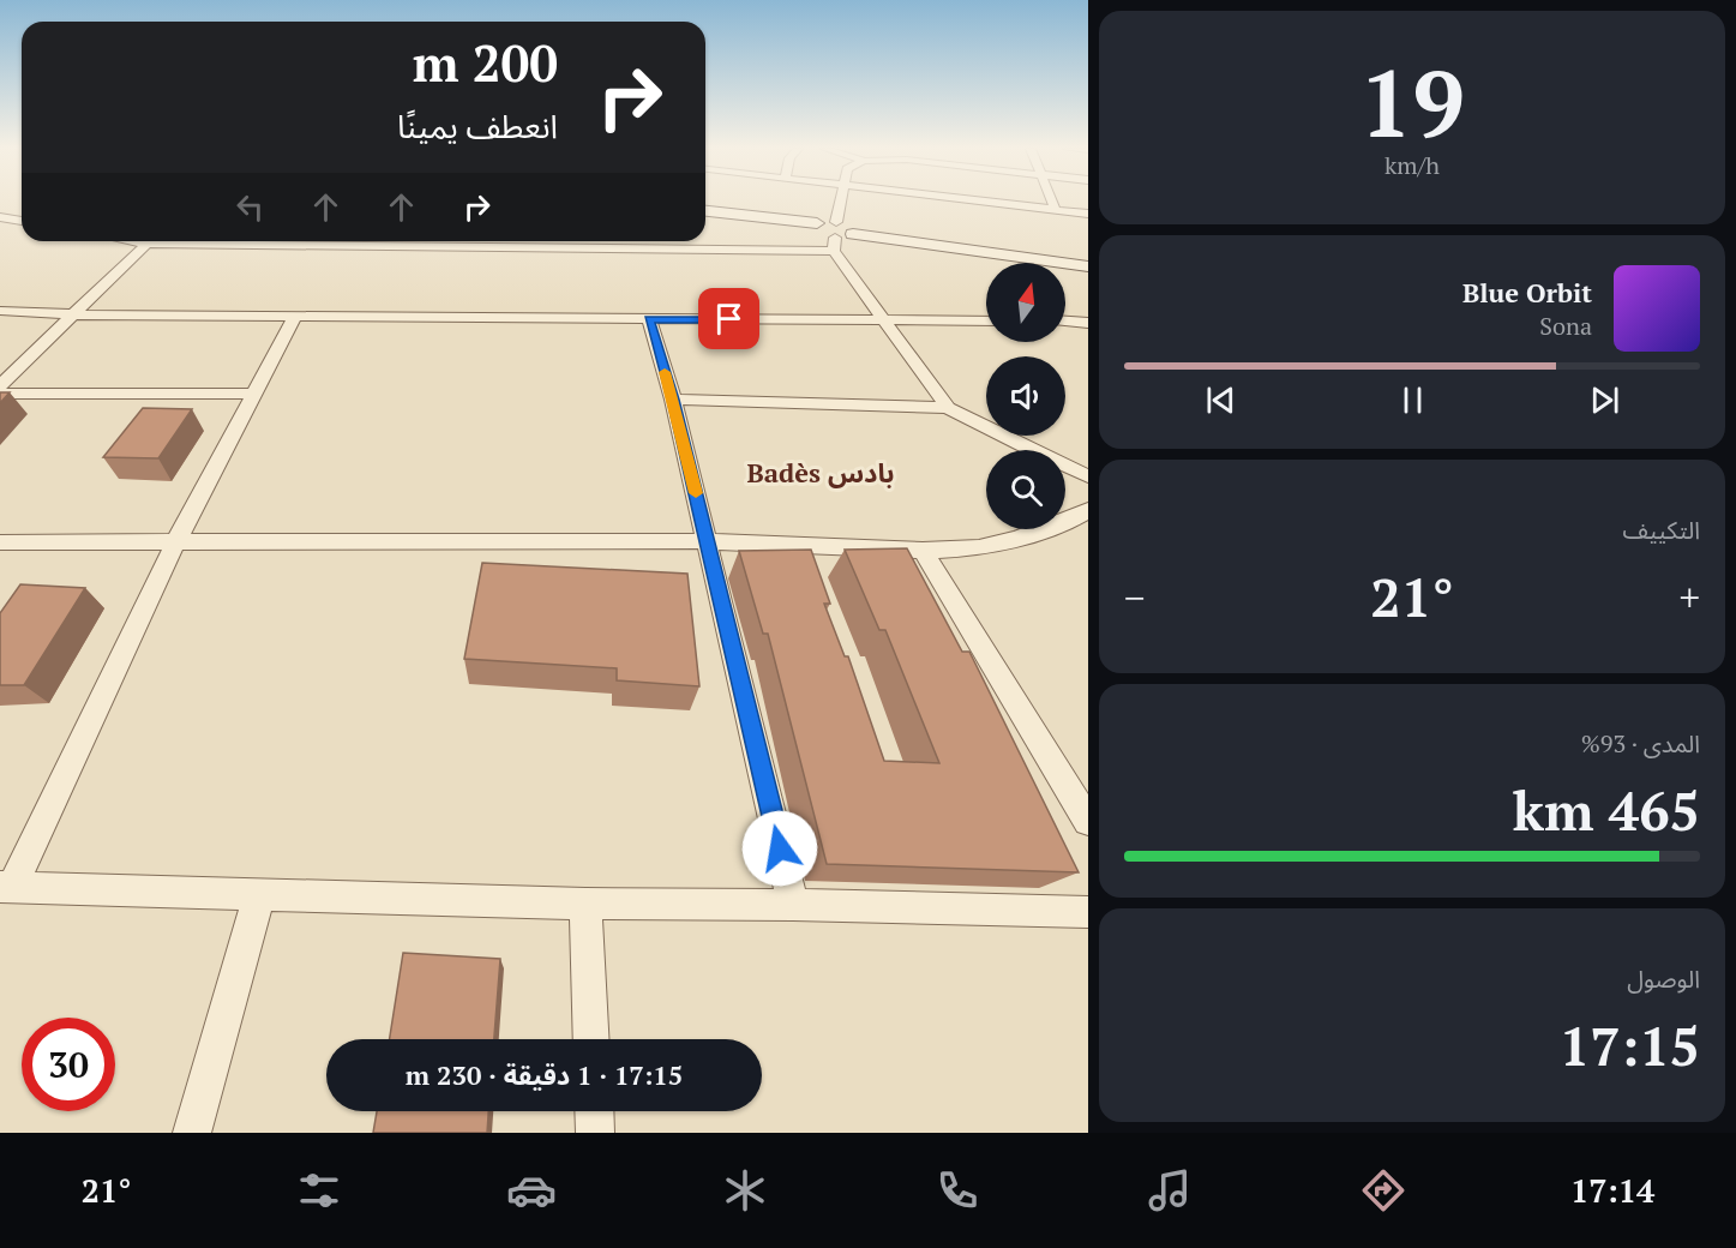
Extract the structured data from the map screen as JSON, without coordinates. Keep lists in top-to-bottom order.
{
  "districts": ["Badès بادس"],
  "north": "top",
  "page": {
    "tile": [
      ["19", "km/h"],
      "التكييف",
      ["المدى · 93%", "465 km"],
      ["الوصول", "17:15"]
    ],
    "turn": ["200 m", "انعطف يمينًا"],
    "song": ["Blue Orbit", "Sona"],
    "heat": ["−", "21°", "+"],
    "limit": "30",
    "trip": "17:15 · 1 دقيقة · 230 m",
    "tabs": ["17:14", "21°"]
  }
}
